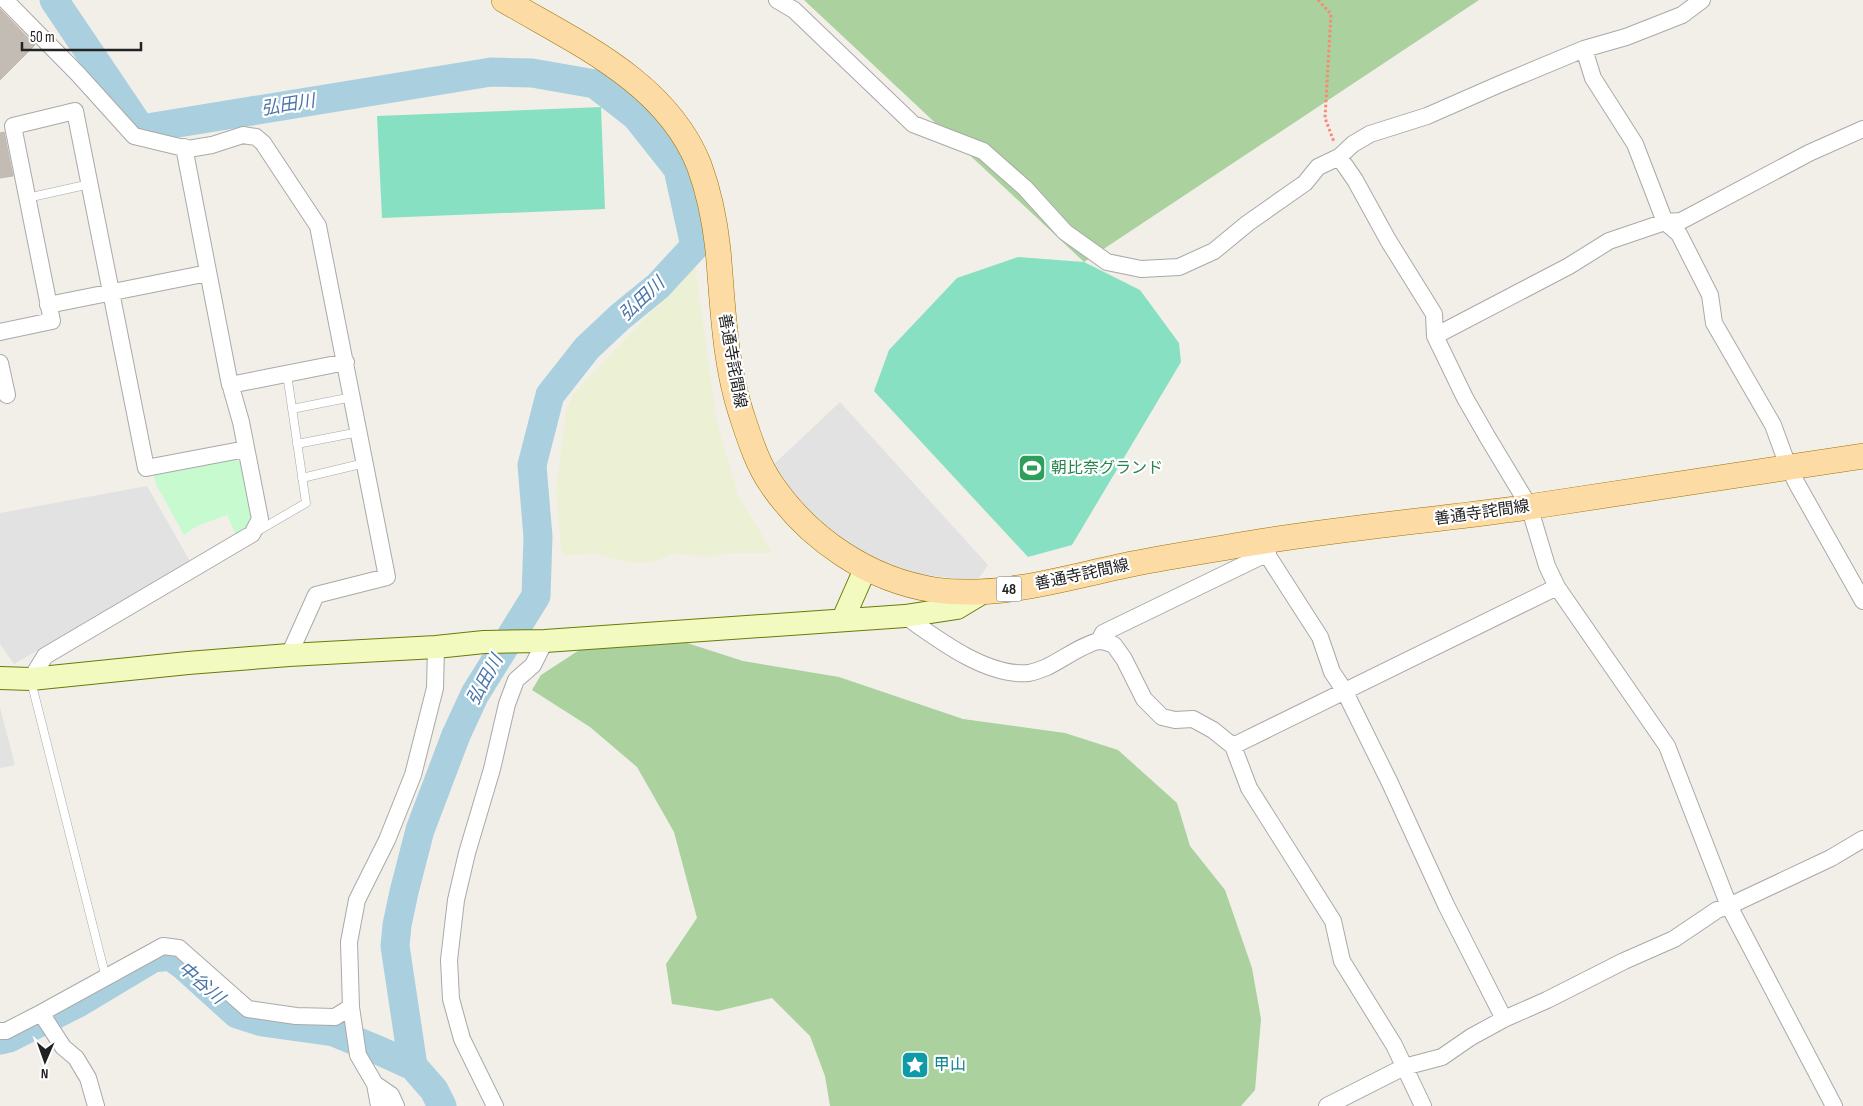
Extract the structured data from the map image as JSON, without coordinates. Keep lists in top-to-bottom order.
{
  "streets": {
    "main road": ["善通寺詫間線", "48"]
  },
  "water": ["弘田川", "中谷川"],
  "places": {
    "sports": ["朝比奈グランド"],
    "place": ["甲山"]
  },
  "scale_bar": "50 m",
  "north": "bottom"
}
